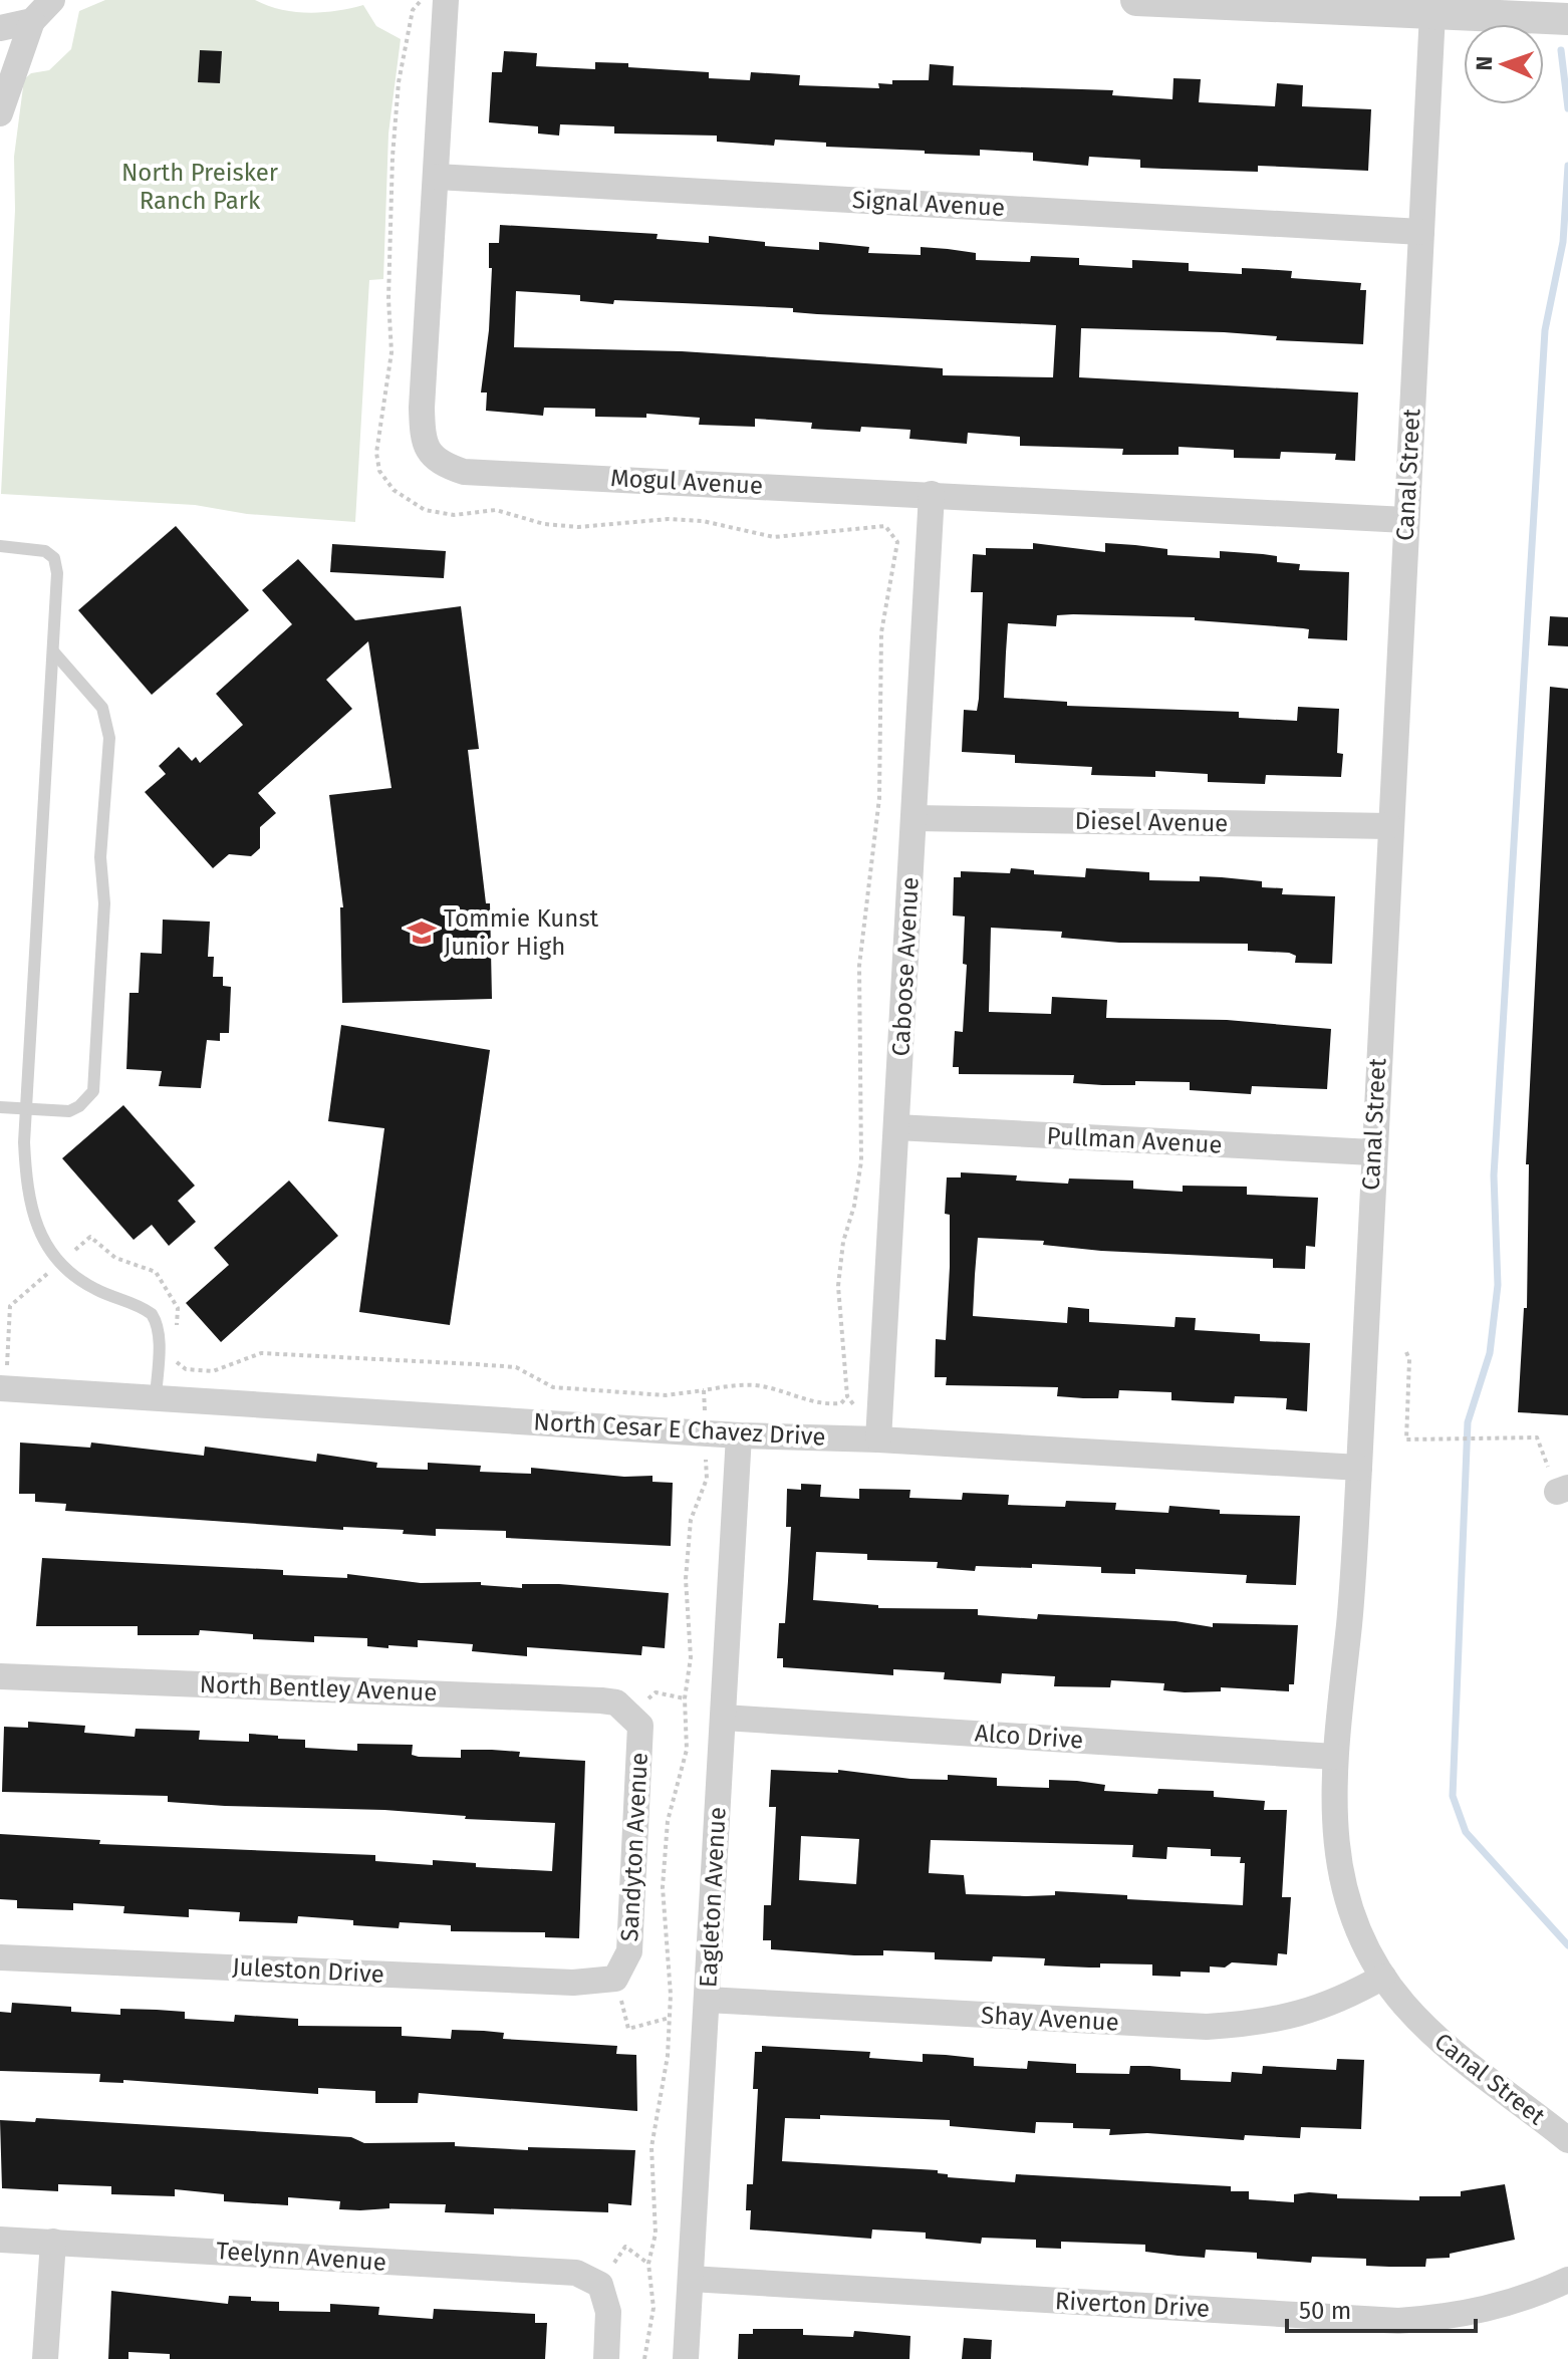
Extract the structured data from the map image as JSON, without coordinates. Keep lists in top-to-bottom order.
{
  "streets": {
    "street": [
      "Signal Avenue",
      "Canal Street",
      "Mogul Avenue",
      "Diesel Avenue",
      "Caboose Avenue",
      "Pullman Avenue",
      "North Cesar E Chavez Drive",
      "North Bentley Avenue",
      "Alco Drive",
      "Sandyton Avenue",
      "Eagleton Avenue",
      "Juleston Drive",
      "Shay Avenue",
      "Teelynn Avenue",
      "Riverton Drive"
    ]
  },
  "crossings": [
    ["Signal Avenue", "Canal Street"],
    ["Signal Avenue", "Mogul Avenue"],
    ["Canal Street", "Mogul Avenue"],
    ["Canal Street", "Diesel Avenue"],
    ["Canal Street", "Pullman Avenue"],
    ["Canal Street", "North Cesar E Chavez Drive"],
    ["Canal Street", "Alco Drive"],
    ["Canal Street", "Shay Avenue"],
    ["Mogul Avenue", "Caboose Avenue"],
    ["Diesel Avenue", "Caboose Avenue"],
    ["Caboose Avenue", "Pullman Avenue"],
    ["Caboose Avenue", "North Cesar E Chavez Drive"],
    ["North Cesar E Chavez Drive", "Eagleton Avenue"],
    ["North Bentley Avenue", "Sandyton Avenue"],
    ["Alco Drive", "Eagleton Avenue"],
    ["Sandyton Avenue", "Juleston Drive"],
    ["Eagleton Avenue", "Shay Avenue"],
    ["Eagleton Avenue", "Riverton Drive"]
  ],
  "parks": ["North Preisker Ranch Park"],
  "places": {
    "school or university": ["Tommie Kunst Junior High"]
  },
  "scale_bar": "50 m",
  "north": "left"
}
